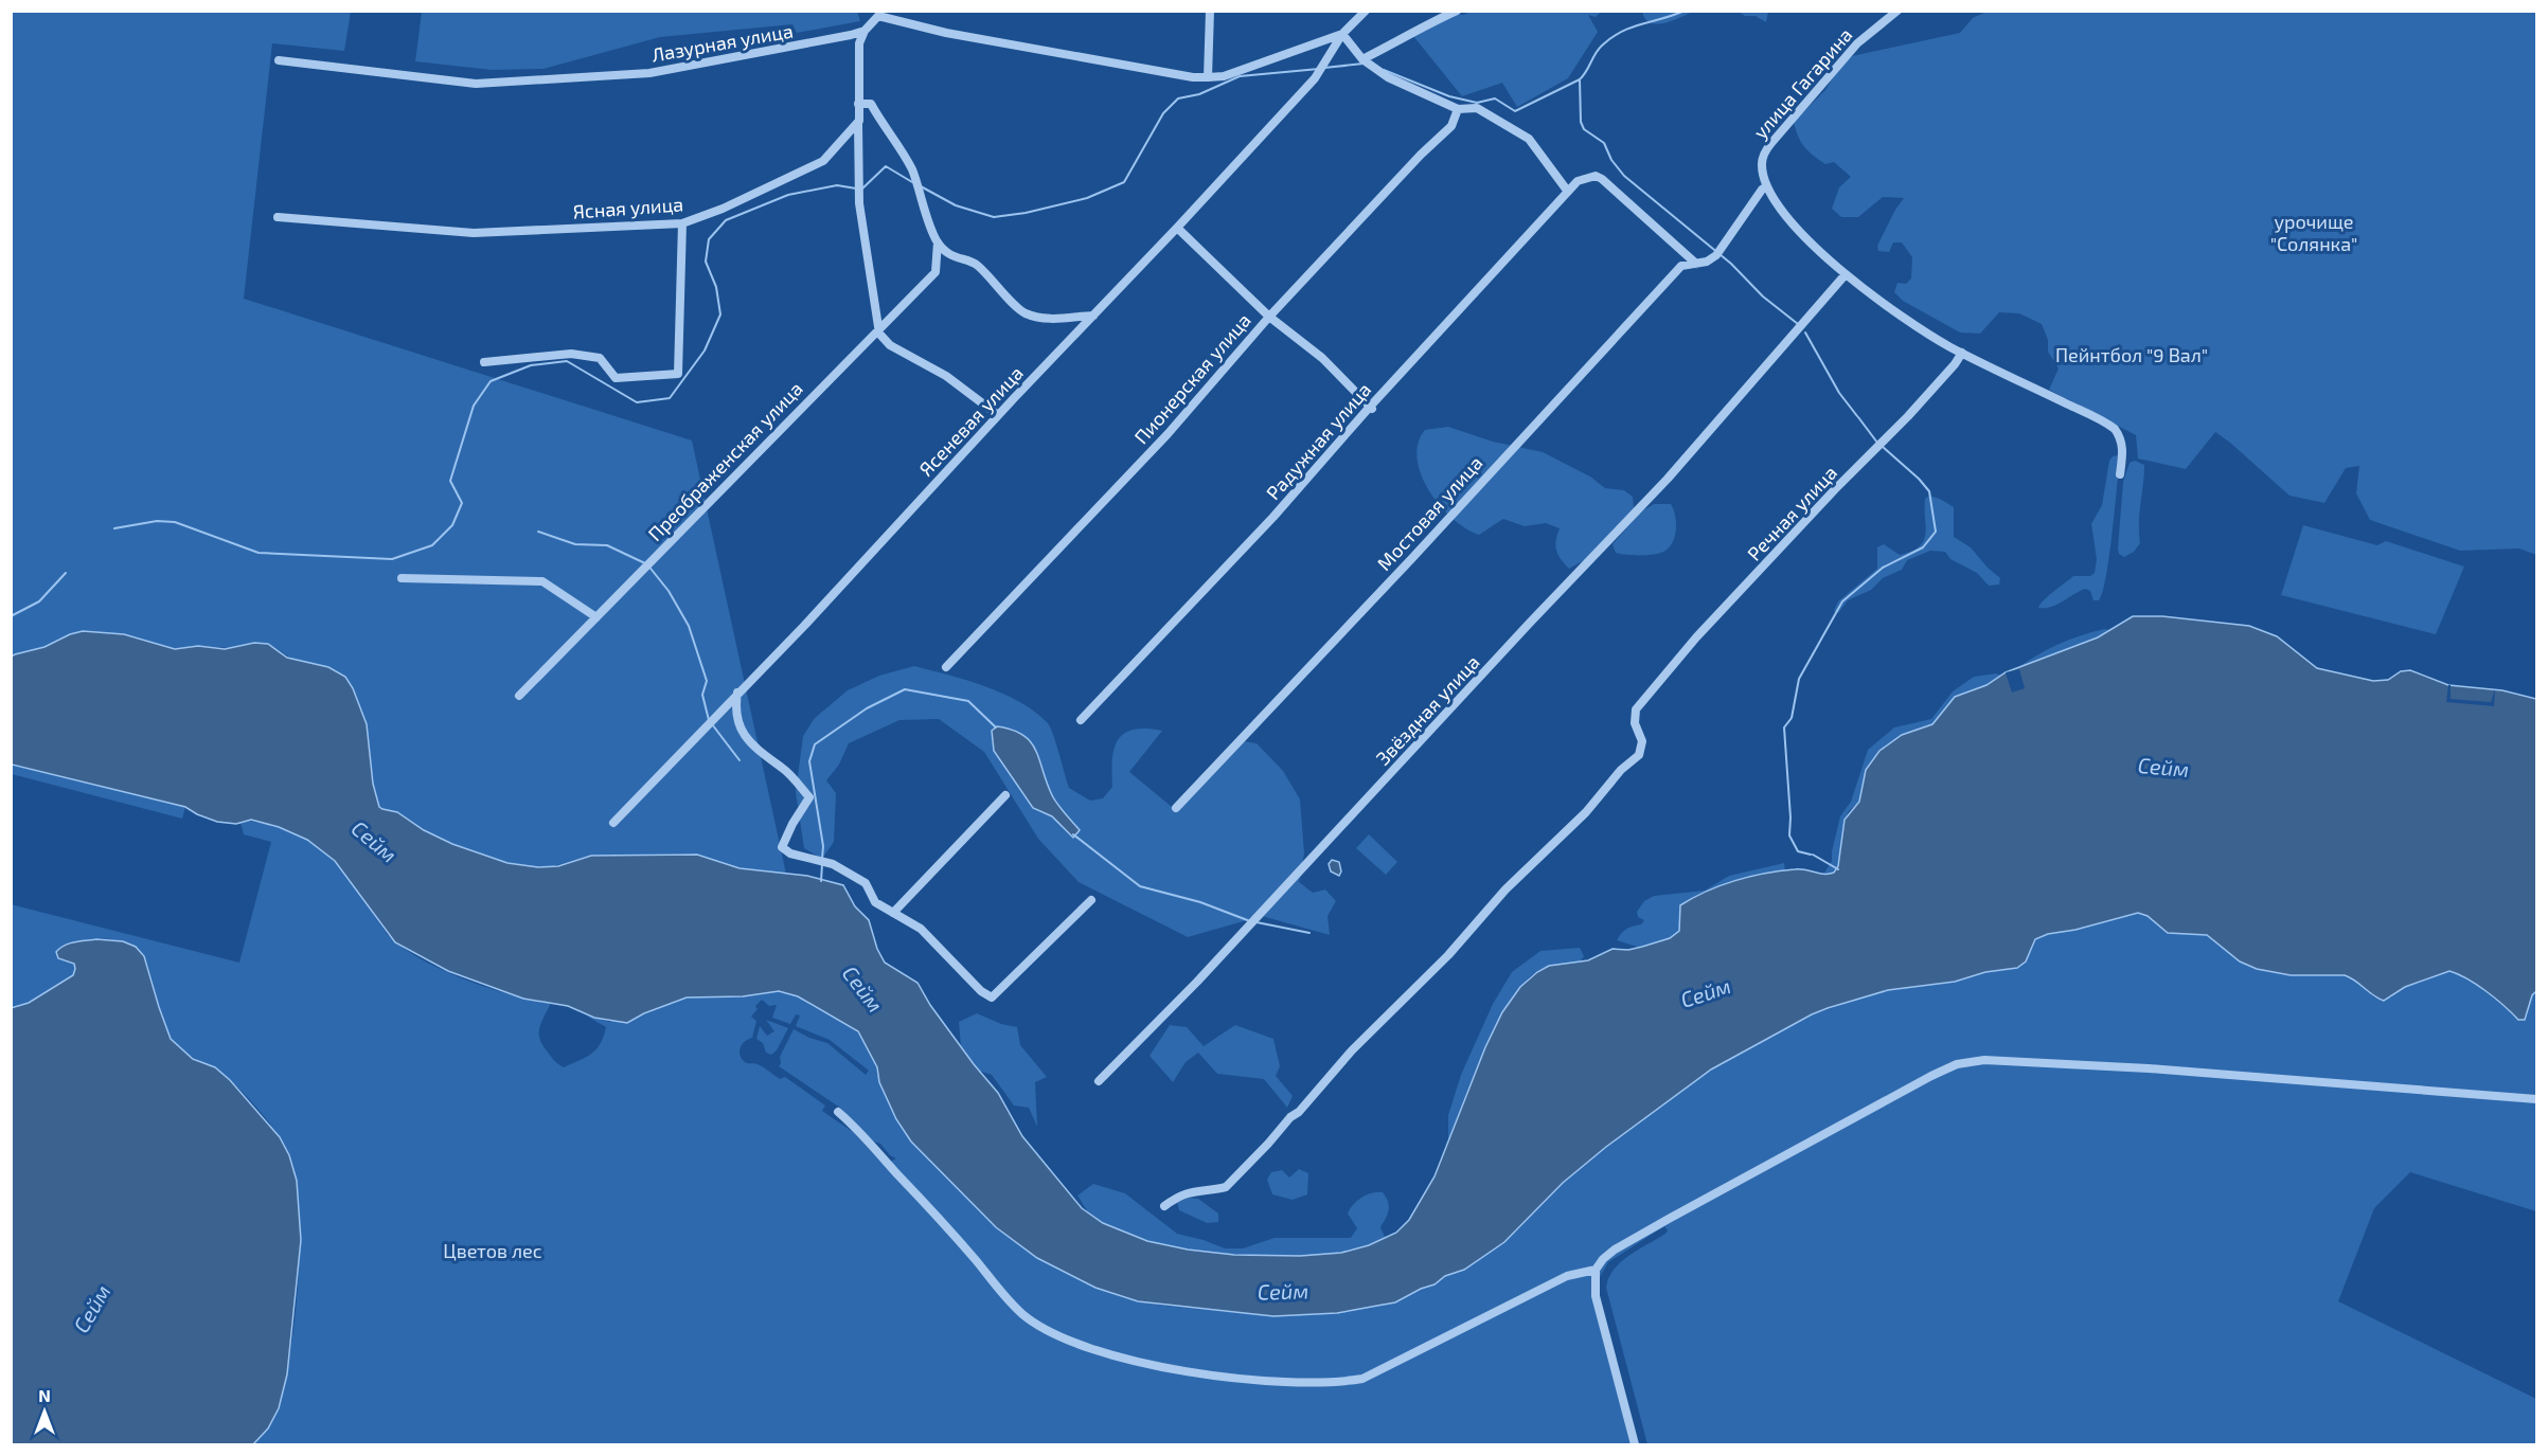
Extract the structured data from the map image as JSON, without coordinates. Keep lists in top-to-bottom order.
{
  "streets": {
    "street": [
      "Лазурная улица",
      "улица Гагарина",
      "Ясная улица",
      "Пионерская улица",
      "Ясеневая улица",
      "Радужная улица",
      "Преображенская улица",
      "Мостовая улица",
      "Речная улица",
      "Звёздная улица"
    ]
  },
  "crossings": [
    ["улица Гагарина", "Мостовая улица"],
    ["улица Гагарина", "Речная улица"],
    ["улица Гагарина", "Звёздная улица"],
    ["Радужная улица", "Мостовая улица"]
  ],
  "water": ["Сейм"],
  "parks": ["урочище \"Солянка\"", "Пейнтбол \"9 Вал\"", "Цветов лес"],
  "north": "top"
}
